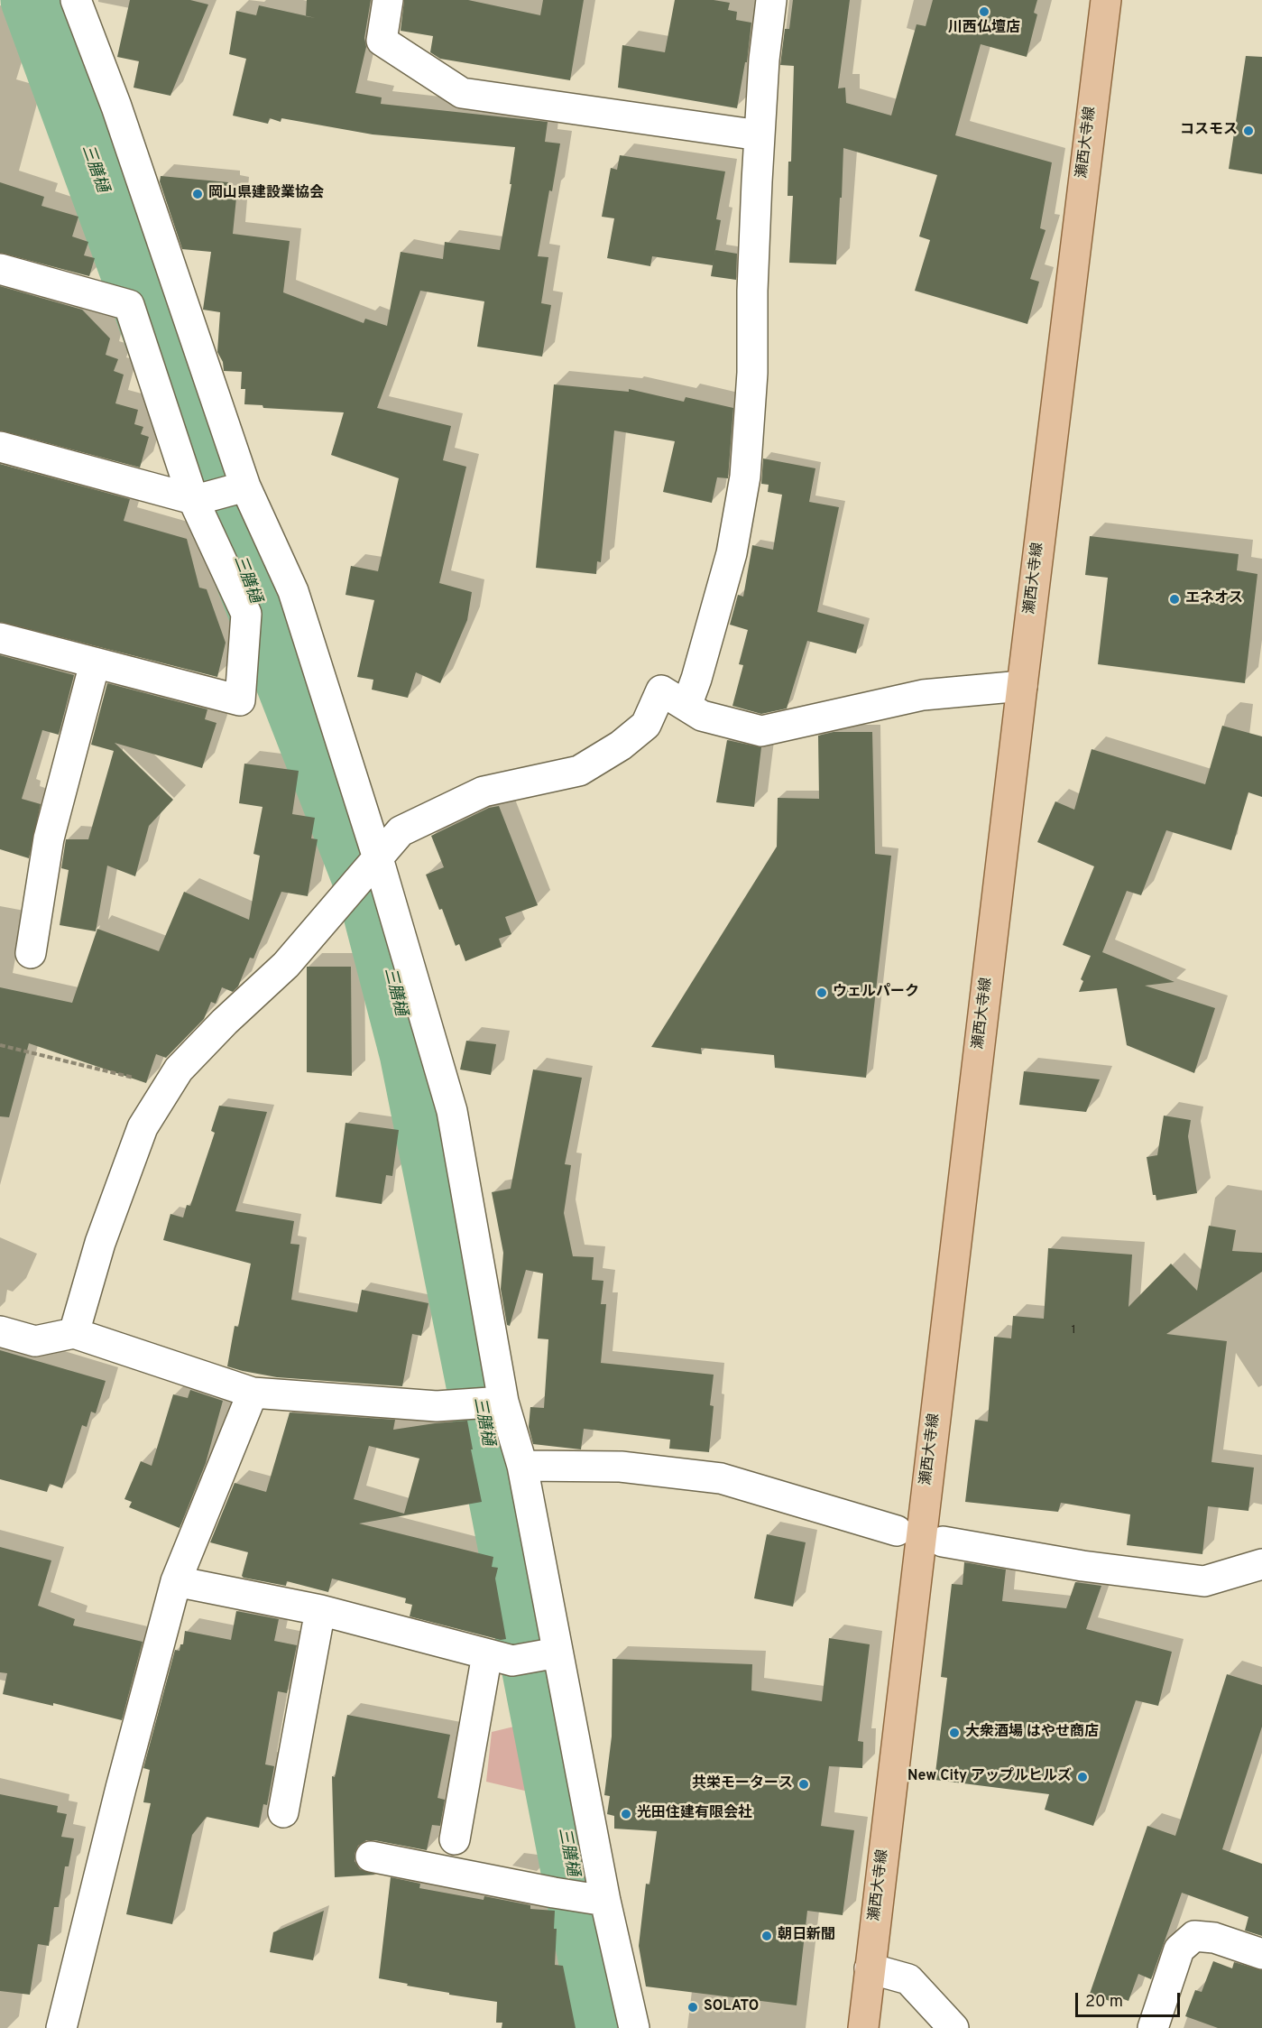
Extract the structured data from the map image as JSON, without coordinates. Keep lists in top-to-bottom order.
{
  "streets": {
    "main road": ["瀬西大寺線"]
  },
  "water": ["三膳樋"],
  "places": [
    "川西仏壇店",
    "コスモス",
    "岡山県建設業協会",
    "エネオス",
    "ウェルパーク",
    "大衆酒場 はやせ商店",
    "New City アップルヒルズ",
    "共栄モータース",
    "光田住建有限会社",
    "朝日新聞",
    "SOLATO"
  ],
  "house_numbers": ["1"],
  "scale_bar": "20 m"
}
